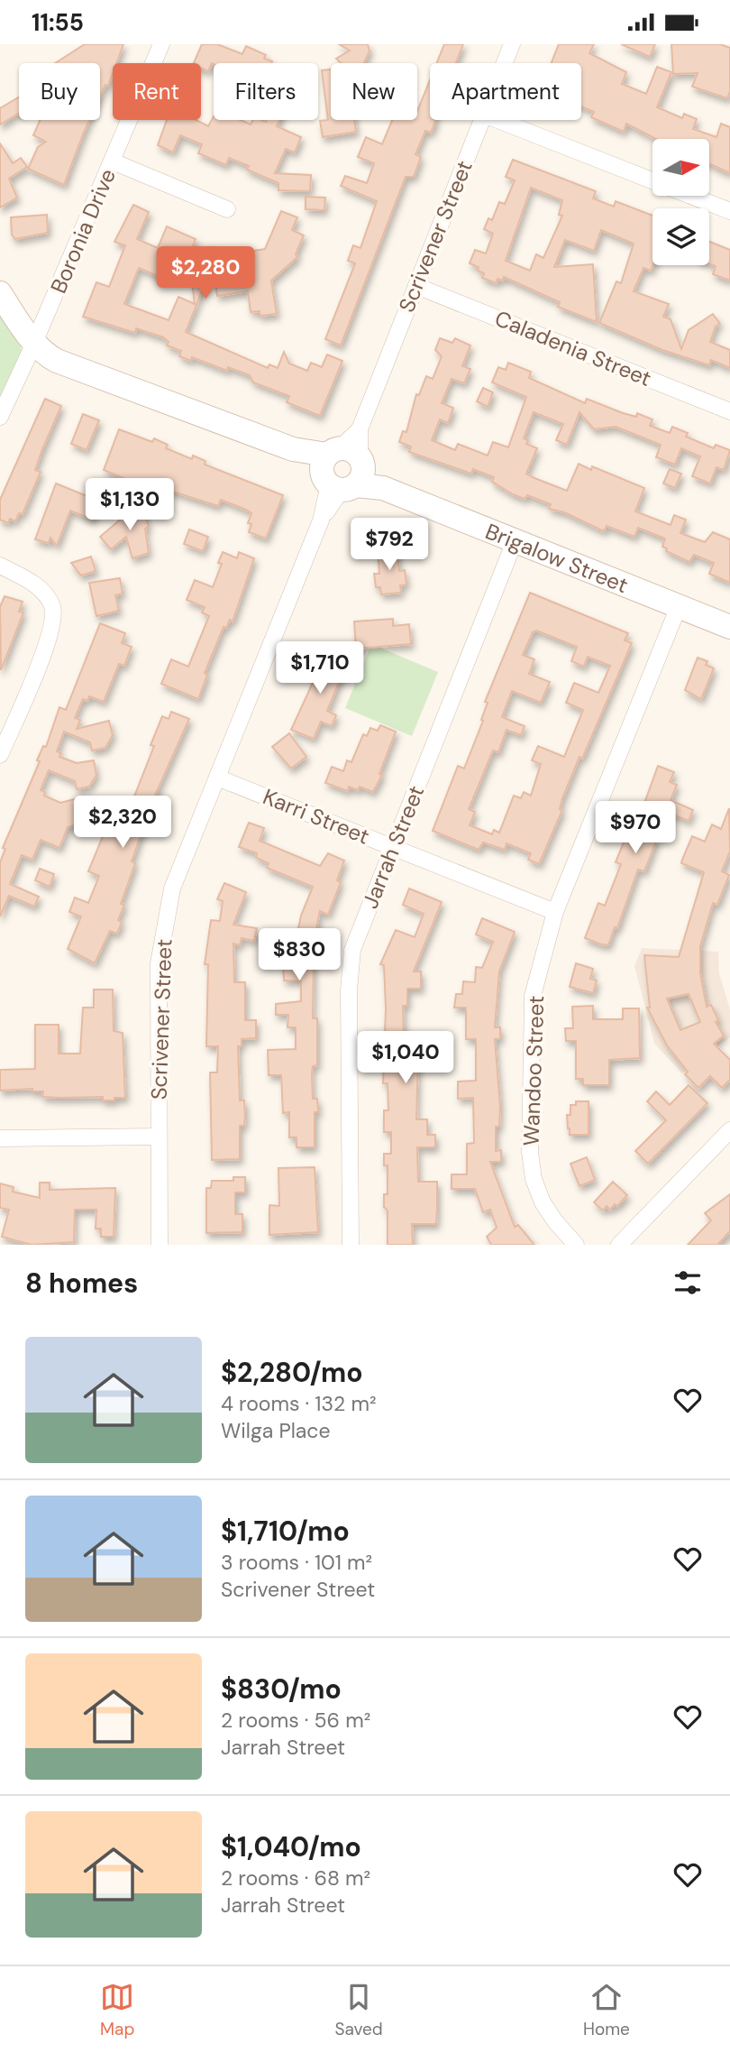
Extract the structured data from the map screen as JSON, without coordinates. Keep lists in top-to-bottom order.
{
  "streets": {
    "street": [
      "Boronia Drive",
      "Scrivener Street",
      "Caladenia Street",
      "Brigalow Street",
      "Karri Street",
      "Jarrah Street",
      "Wandoo Street"
    ]
  },
  "crossings": [
    ["Boronia Drive", "Brigalow Street"],
    ["Scrivener Street", "Caladenia Street"],
    ["Scrivener Street", "Brigalow Street"],
    ["Scrivener Street", "Karri Street"],
    ["Brigalow Street", "Jarrah Street"],
    ["Brigalow Street", "Wandoo Street"],
    ["Karri Street", "Jarrah Street"],
    ["Karri Street", "Wandoo Street"]
  ],
  "north": "right",
  "page": {
    "status": "11:55",
    "chip": [
      "Buy",
      "Rent",
      "Filters",
      "New",
      "Apartment"
    ],
    "price": [
      "$2,280",
      "$1,130",
      "$792",
      "$1,710",
      "$2,320",
      "$970",
      "$830",
      "$1,040"
    ],
    "heading": "8 homes",
    "list": [
      {
        "name": "$2,280/mo",
        "note": "4 rooms · 132 m² · Wilga Place"
      },
      {
        "name": "$1,710/mo",
        "note": "3 rooms · 101 m² · Scrivener Street"
      },
      {
        "name": "$830/mo",
        "note": "2 rooms · 56 m² · Jarrah Street"
      },
      {
        "name": "$1,040/mo",
        "note": "2 rooms · 68 m² · Jarrah Street"
      }
    ],
    "tabs": ["Map", "Saved", "Home"]
  }
}
